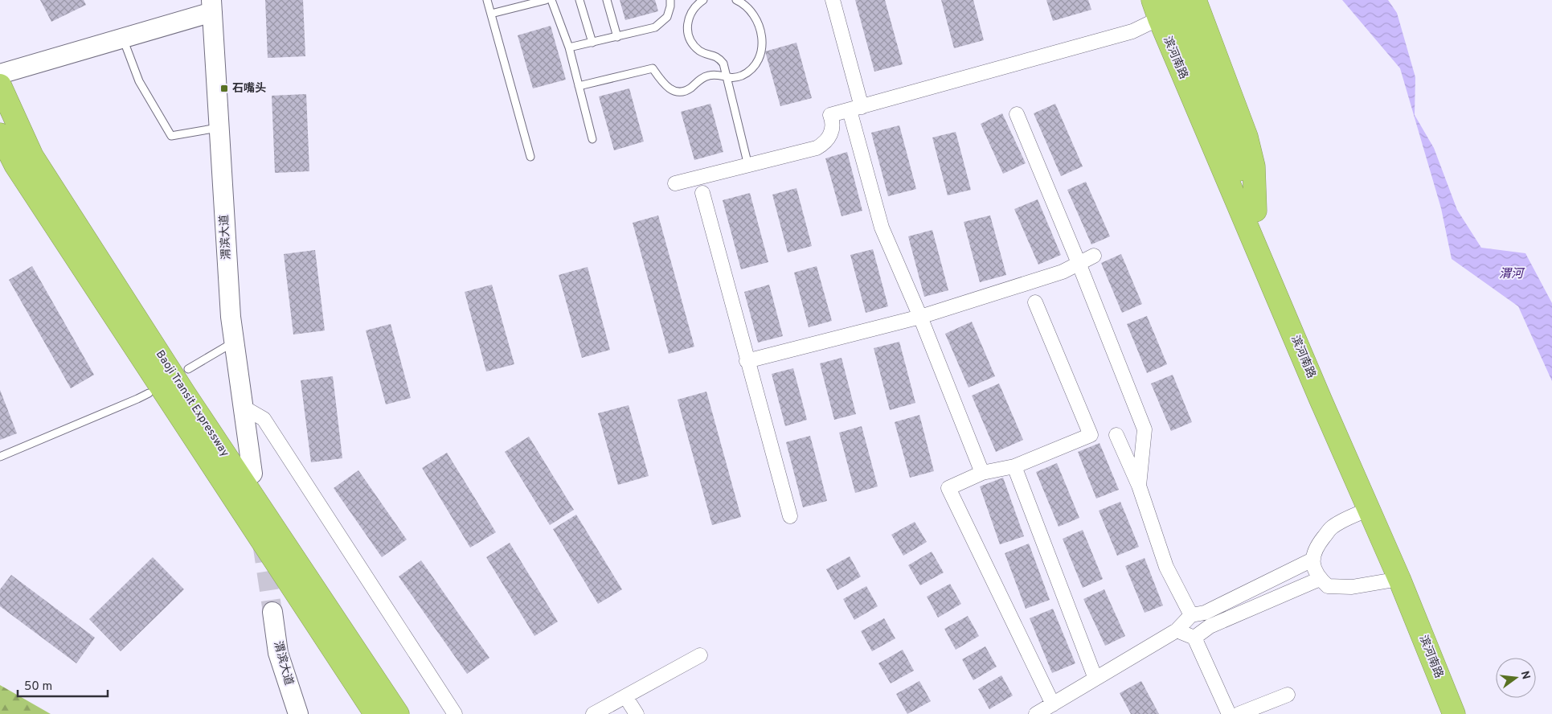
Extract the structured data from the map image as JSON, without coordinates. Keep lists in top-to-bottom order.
{
  "streets": {
    "highway": ["滨河南路", "Baoji Transit Expressway"],
    "main road": ["渭滨大道"]
  },
  "water": ["渭河"],
  "places": {
    "transit": ["石嘴头"]
  },
  "scale_bar": "50 m",
  "north": "right"
}
